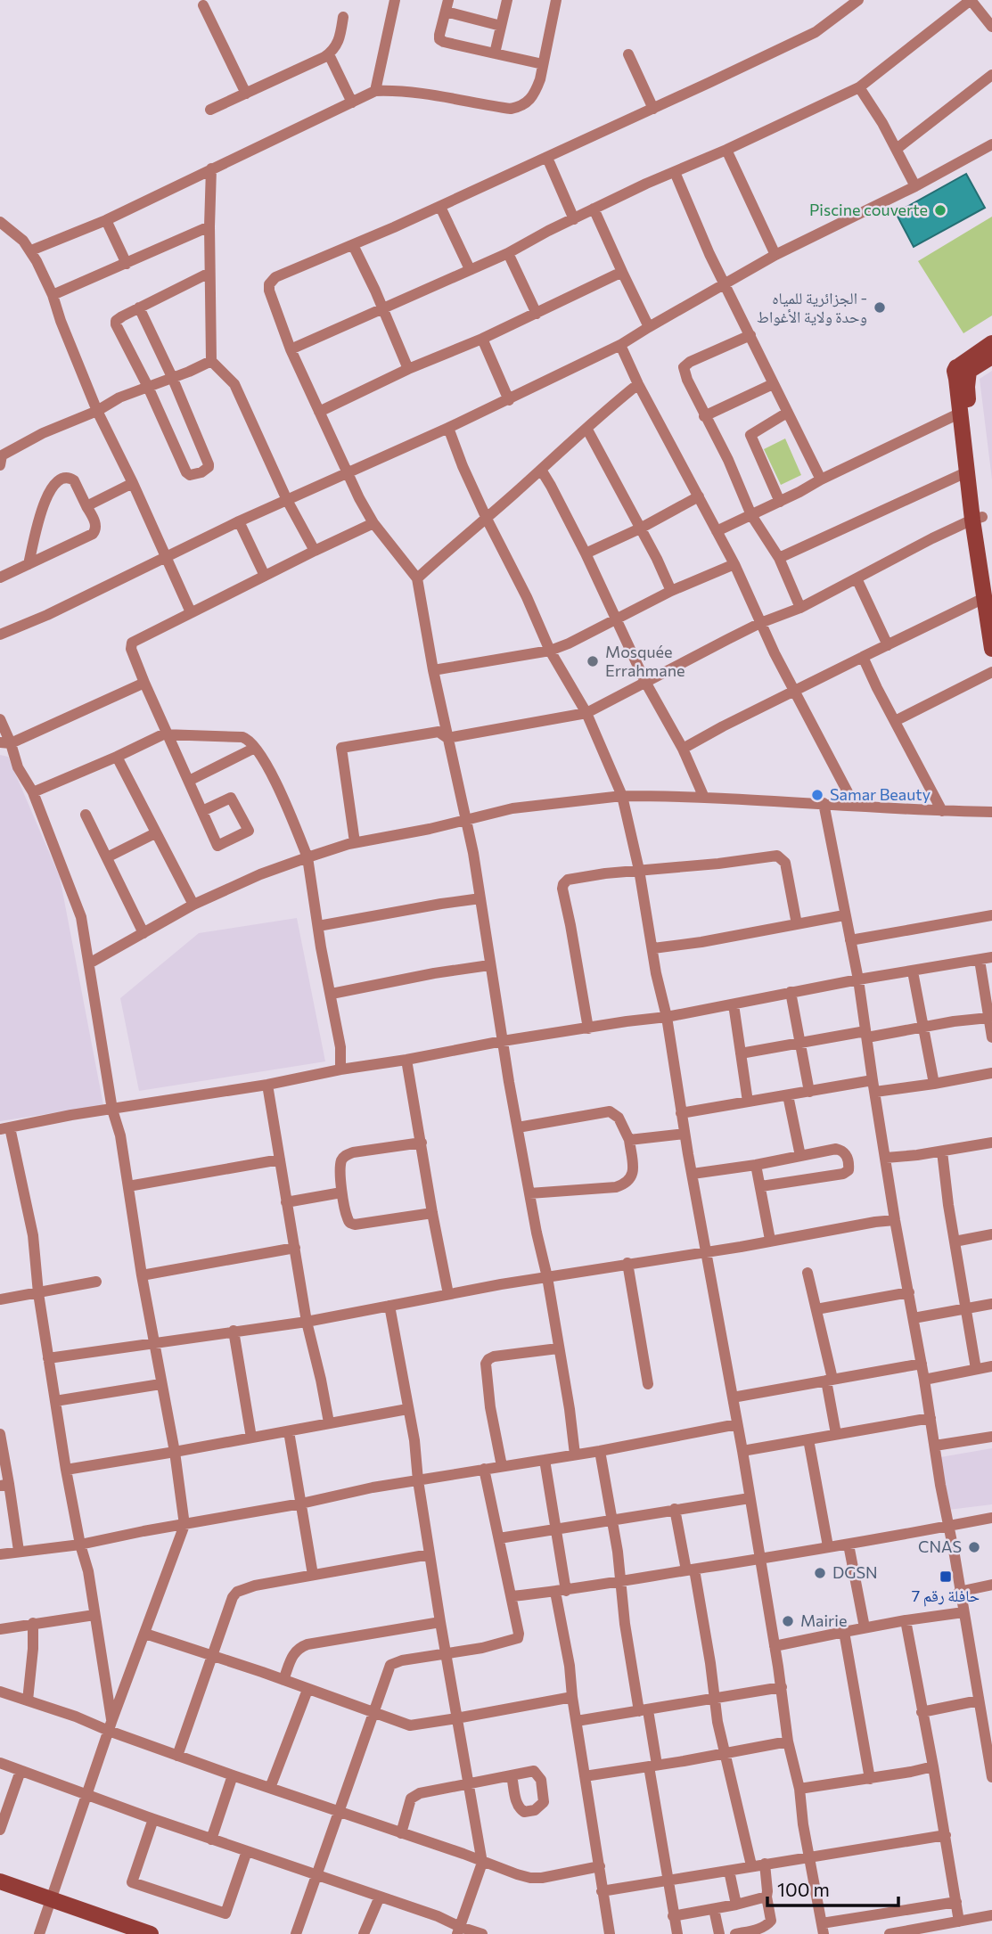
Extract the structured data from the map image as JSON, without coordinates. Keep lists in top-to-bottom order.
{
  "places": {
    "other": [
      "Piscine couverte",
      "الجزائرية للمياه - وحدة ولاية الأغواط",
      "Mosquée Errahmane",
      "Samar Beauty",
      "CNAS",
      "DGSN",
      "Mairie"
    ],
    "transit": ["حافلة رقم 7"]
  },
  "scale_bar": "100 m"
}
